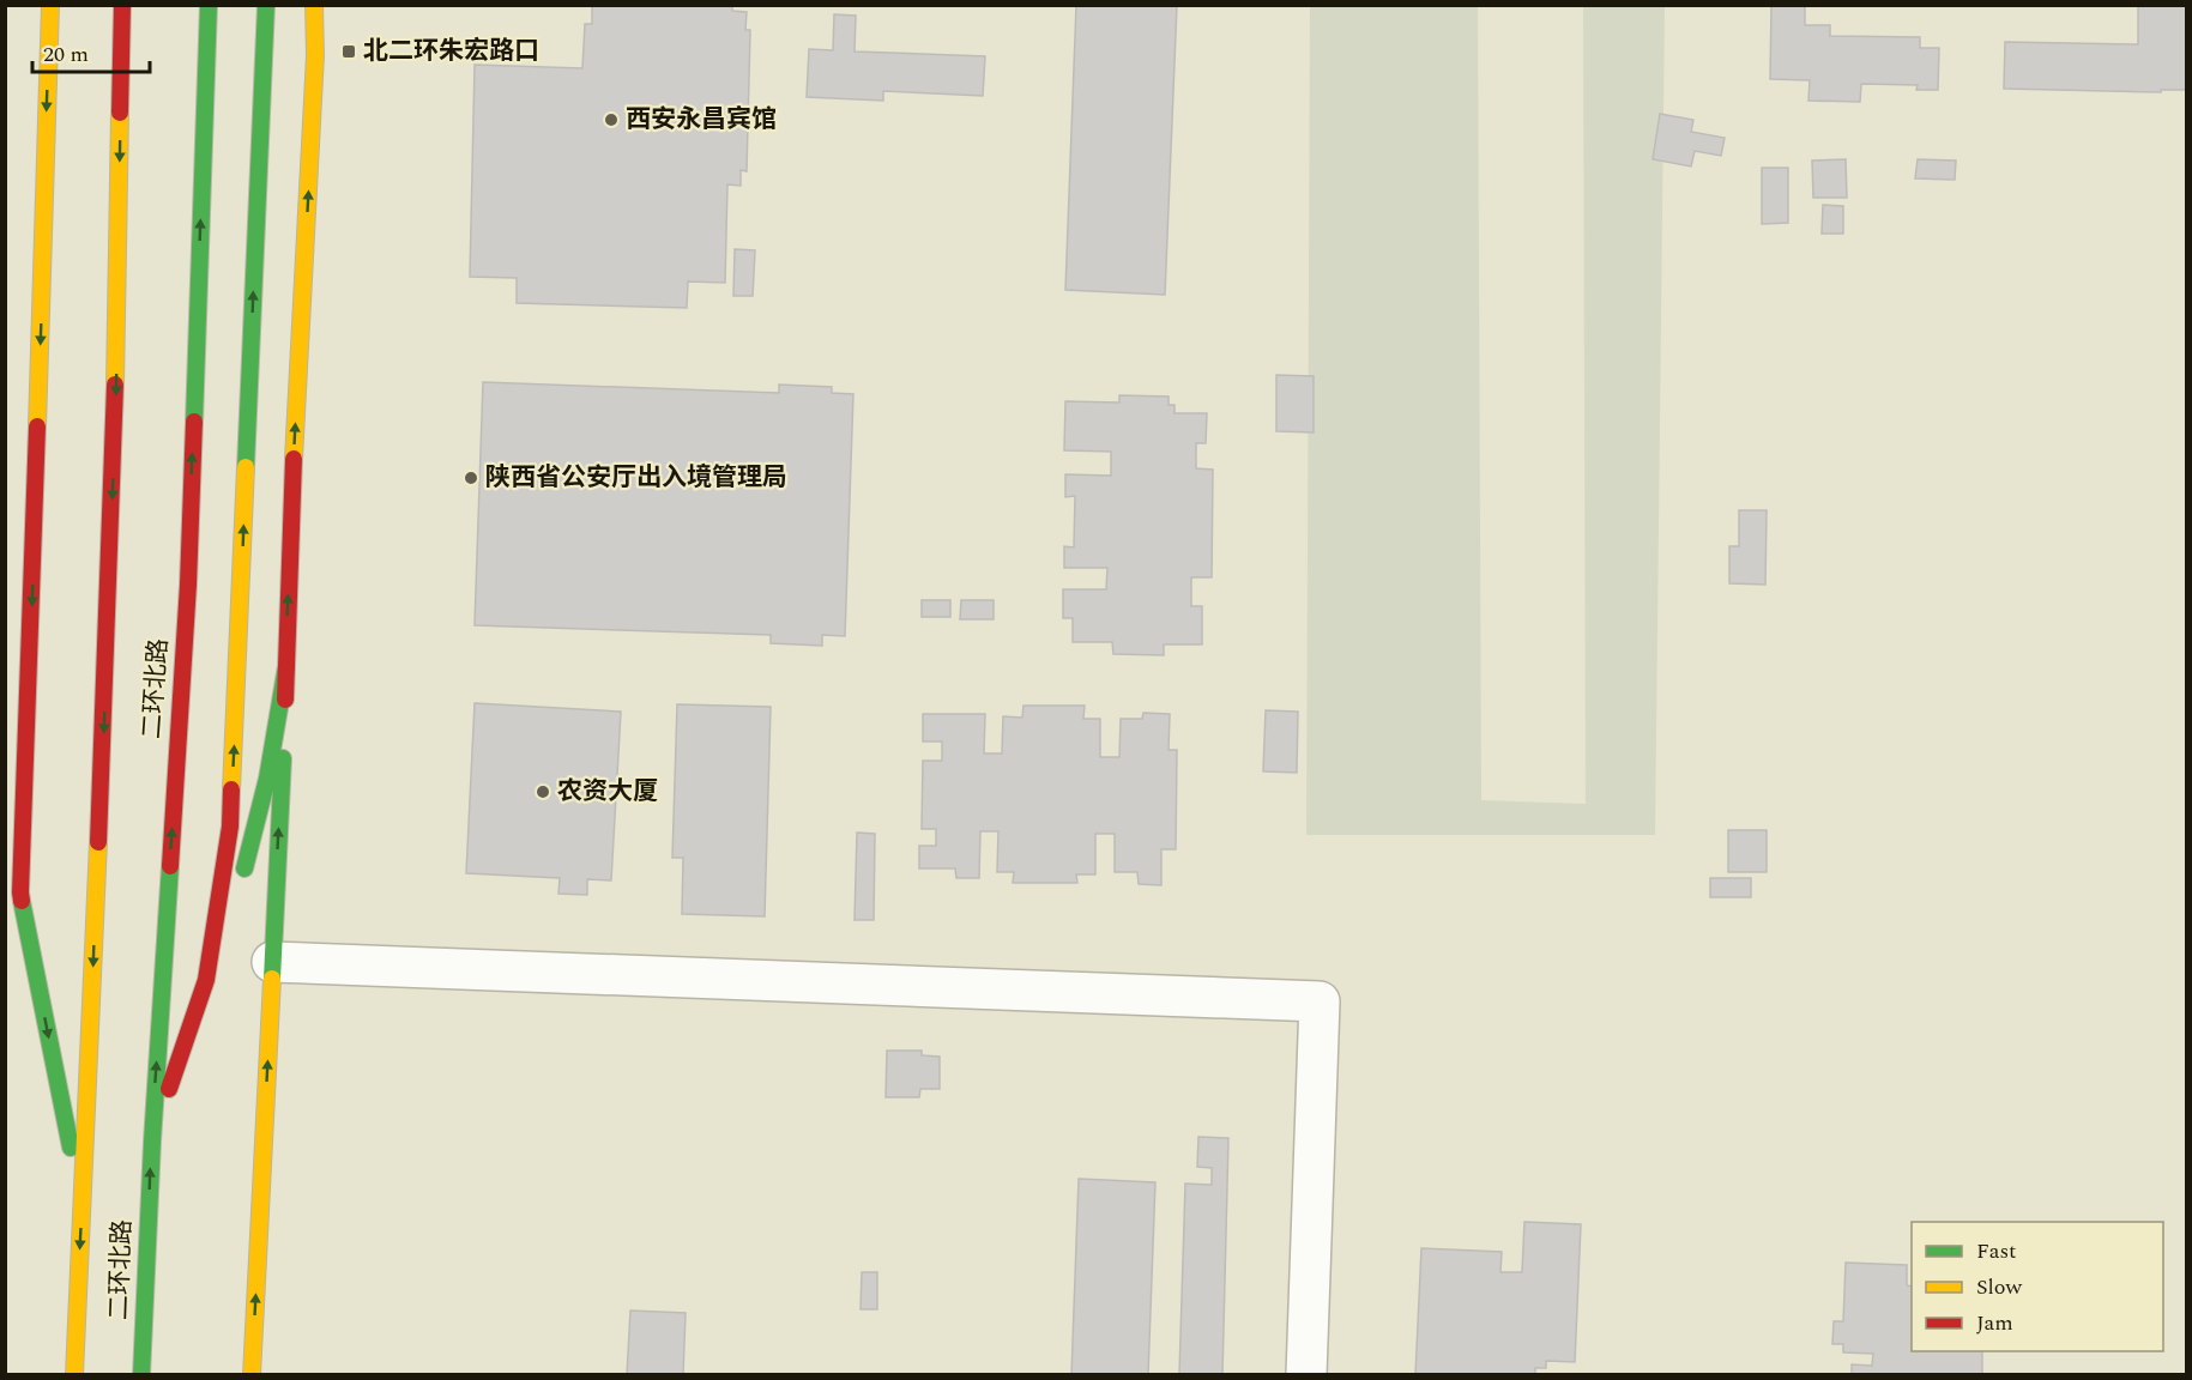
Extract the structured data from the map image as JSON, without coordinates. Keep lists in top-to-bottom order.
{
  "streets": {
    "main road": ["二环北路"]
  },
  "places": {
    "transit": ["北二环朱宏路口"],
    "other": ["西安永昌宾馆", "陕西省公安厅出入境管理局", "农资大厦"]
  },
  "legend": ["Fast", "Slow", "Jam"],
  "scale_bar": "20 m"
}
